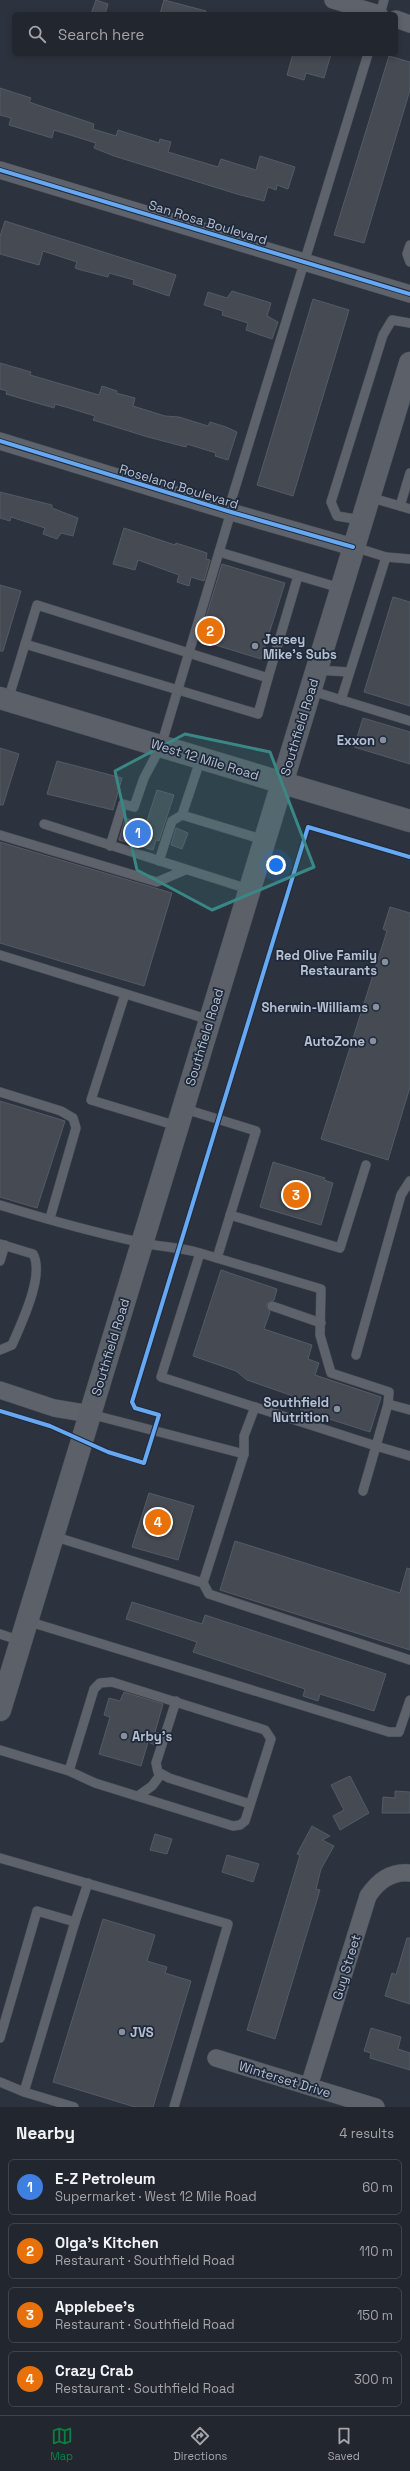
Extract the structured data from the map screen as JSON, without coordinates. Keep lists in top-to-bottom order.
{
  "streets": {
    "main road": ["Southfield Road", "West 12 Mile Road"],
    "street": [
      "San Rosa Boulevard",
      "Roseland Boulevard",
      "Guy Street",
      "Winterset Drive"
    ]
  },
  "crossings": [
    ["Roseland Boulevard", "Southfield Road"],
    ["Southfield Road", "West 12 Mile Road"],
    ["Guy Street", "Winterset Drive"]
  ],
  "places": [
    "Jersey Mike's Subs",
    "Exxon",
    "Red Olive Family Restaurants",
    "Sherwin-Williams",
    "AutoZone",
    "Southfield Nutrition",
    "Arby's",
    "JVS"
  ],
  "page": {
    "search": "Search here",
    "pins": [
      "2",
      "1",
      "3",
      "4"
    ],
    "heading": ["Nearby", "4 results"],
    "list": [
      {
        "mark": "1",
        "name": "E-Z Petroleum",
        "note": "Supermarket · West 12 Mile Road",
        "value": "60 m"
      },
      {
        "mark": "2",
        "name": "Olga's Kitchen",
        "note": "Restaurant · Southfield Road",
        "value": "110 m"
      },
      {
        "mark": "3",
        "name": "Applebee's",
        "note": "Restaurant · Southfield Road",
        "value": "150 m"
      },
      {
        "mark": "4",
        "name": "Crazy Crab",
        "note": "Restaurant · Southfield Road",
        "value": "300 m"
      }
    ],
    "nav": ["Map", "Directions", "Saved"]
  }
}
